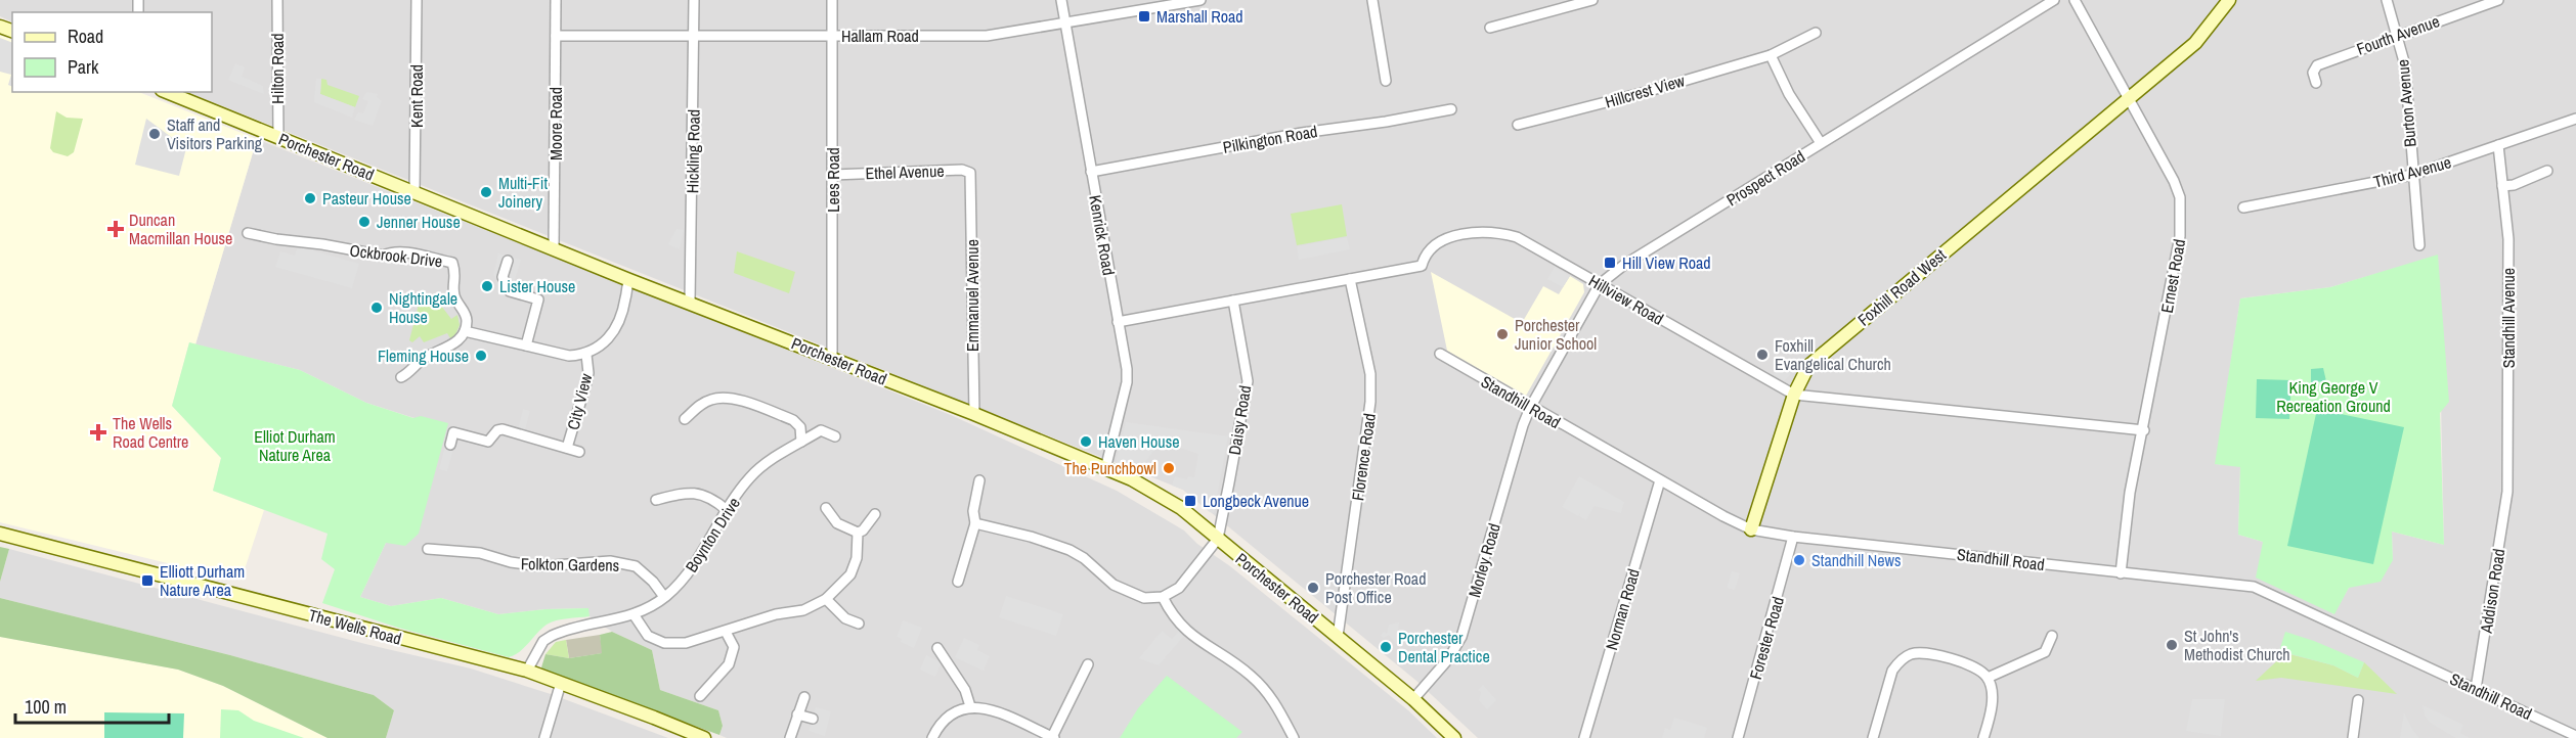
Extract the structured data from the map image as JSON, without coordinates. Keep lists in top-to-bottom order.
{
  "streets": {
    "street": [
      "Fourth Avenue",
      "Hallam Road",
      "Hilton Road",
      "Hillcrest View",
      "Kent Road",
      "Burton Avenue",
      "Moore Road",
      "Pilkington Road",
      "Hickling Road",
      "Porchester Road",
      "Ethel Avenue",
      "Third Avenue",
      "Prospect Road",
      "Lees Road",
      "Kenrick Road",
      "Ockbrook Drive",
      "Ernest Road",
      "Foxhill Road West",
      "Emmanuel Avenue",
      "Hillview Road",
      "Standhill Avenue",
      "City View",
      "Standhill Road",
      "Daisy Road",
      "Florence Road",
      "Boynton Drive",
      "Morley Road",
      "Folkton Gardens",
      "Addison Road",
      "Norman Road",
      "The Wells Road",
      "Forester Road"
    ]
  },
  "crossings": [
    ["Fourth Avenue", "Burton Avenue"],
    ["Hallam Road", "Moore Road"],
    ["Hallam Road", "Hickling Road"],
    ["Hallam Road", "Lees Road"],
    ["Hallam Road", "Kenrick Road"],
    ["Hilton Road", "Porchester Road"],
    ["Kent Road", "Porchester Road"],
    ["Burton Avenue", "Third Avenue"],
    ["Moore Road", "Porchester Road"],
    ["Pilkington Road", "Kenrick Road"],
    ["Hickling Road", "Porchester Road"],
    ["Porchester Road", "Lees Road"],
    ["Porchester Road", "Kenrick Road"],
    ["Porchester Road", "Emmanuel Avenue"],
    ["Porchester Road", "Daisy Road"],
    ["Porchester Road", "Florence Road"],
    ["Porchester Road", "Morley Road"],
    ["Ethel Avenue", "Lees Road"],
    ["Ethel Avenue", "Emmanuel Avenue"],
    ["Third Avenue", "Standhill Avenue"],
    ["Prospect Road", "Hillview Road"],
    ["Prospect Road", "Standhill Road"],
    ["Prospect Road", "Morley Road"],
    ["Kenrick Road", "Hillview Road"],
    ["Ernest Road", "Foxhill Road West"],
    ["Ernest Road", "Hillview Road"],
    ["Ernest Road", "Standhill Road"],
    ["Foxhill Road West", "Hillview Road"],
    ["Foxhill Road West", "Standhill Road"],
    ["Hillview Road", "Daisy Road"],
    ["Hillview Road", "Florence Road"],
    ["Standhill Avenue", "Addison Road"],
    ["Standhill Road", "Morley Road"],
    ["Standhill Road", "Addison Road"],
    ["Standhill Road", "Norman Road"],
    ["Standhill Road", "Forester Road"],
    ["Boynton Drive", "Folkton Gardens"],
    ["Boynton Drive", "The Wells Road"]
  ],
  "parks": ["King George V Recreation Ground", "Elliot Durham Nature Area"],
  "places": {
    "transit": [
      "Marshall Road",
      "Hill View Road",
      "Longbeck Avenue",
      "Elliott Durham Nature Area"
    ],
    "other": [
      "Staff and Visitors Parking",
      "Multi-Fit Joinery",
      "Pasteur House",
      "Jenner House",
      "Lister House",
      "Nightingale House",
      "Porchester Junior School",
      "Foxhill Evangelical Church",
      "Fleming House",
      "Haven House",
      "The Punchbowl",
      "Standhill News",
      "Porchester Road Post Office",
      "St John's Methodist Church",
      "Porchester Dental Practice"
    ],
    "health": ["Duncan Macmillan House", "The Wells Road Centre"]
  },
  "legend": ["Road", "Park"],
  "scale_bar": "100 m"
}
